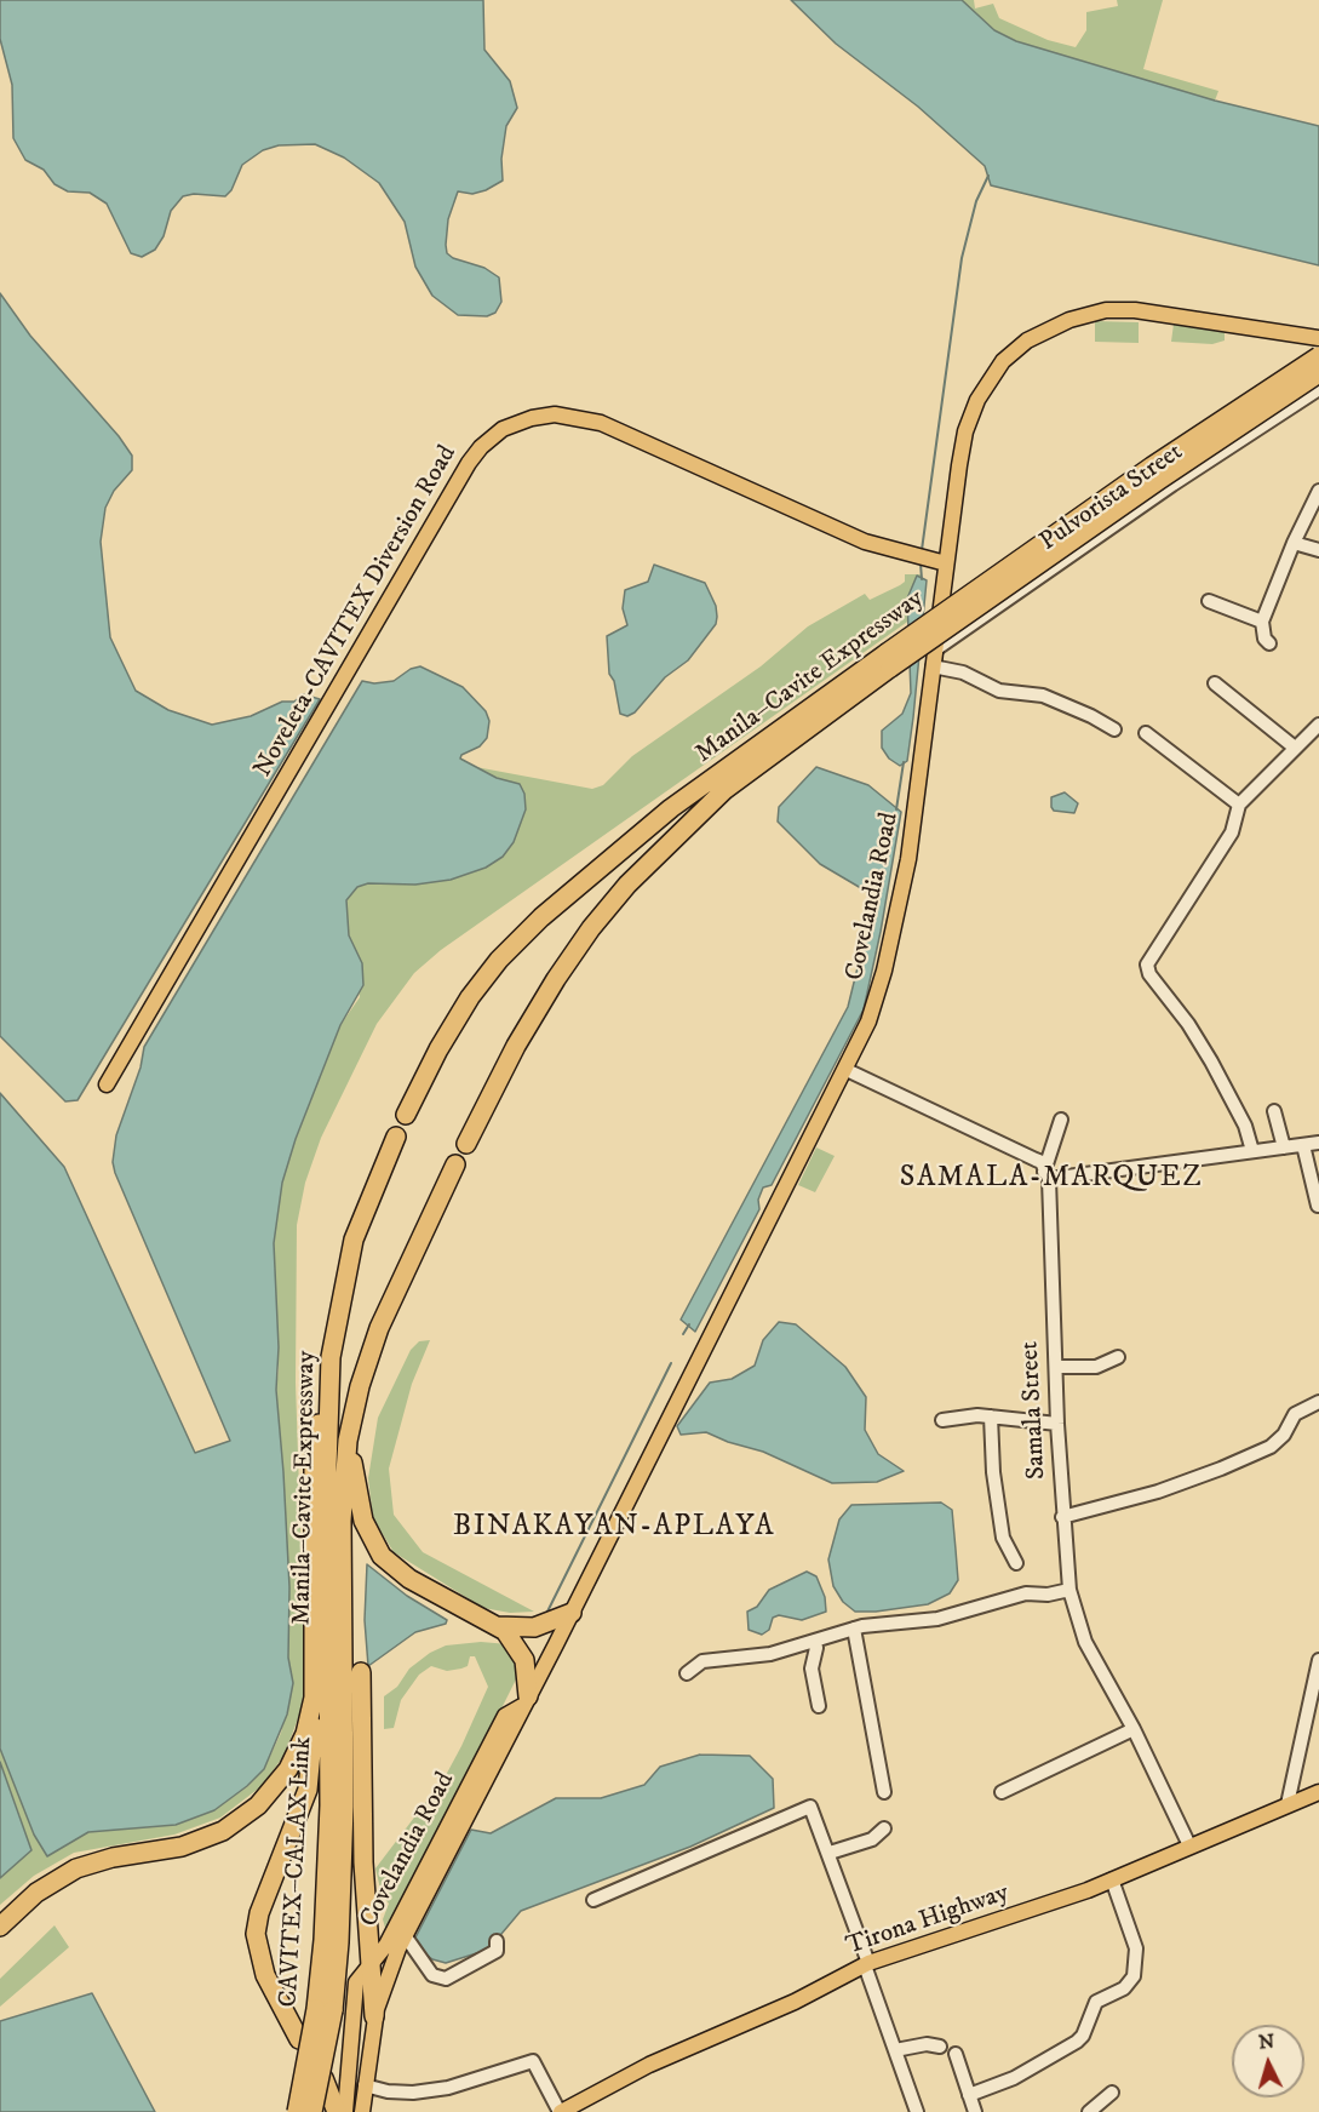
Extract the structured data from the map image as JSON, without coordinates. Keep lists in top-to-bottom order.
{
  "streets": {
    "highway": ["Manila–Cavite Expressway", "CAVITEX–CALAX Link"],
    "main road": ["Noveleta-CAVITEX Diversion Road", "Covelandia Road", "Tirona Highway"],
    "street": ["Pulvorista Street", "Samala Street"]
  },
  "crossings": [
    ["Pulvorista Street", "Covelandia Road"],
    ["Noveleta-CAVITEX Diversion Road", "Covelandia Road"],
    ["Manila–Cavite Expressway", "CAVITEX–CALAX Link"],
    ["Samala Street", "Tirona Highway"]
  ],
  "districts": ["SAMALA-MARQUEZ", "BINAKAYAN-APLAYA"],
  "north": "top"
}
